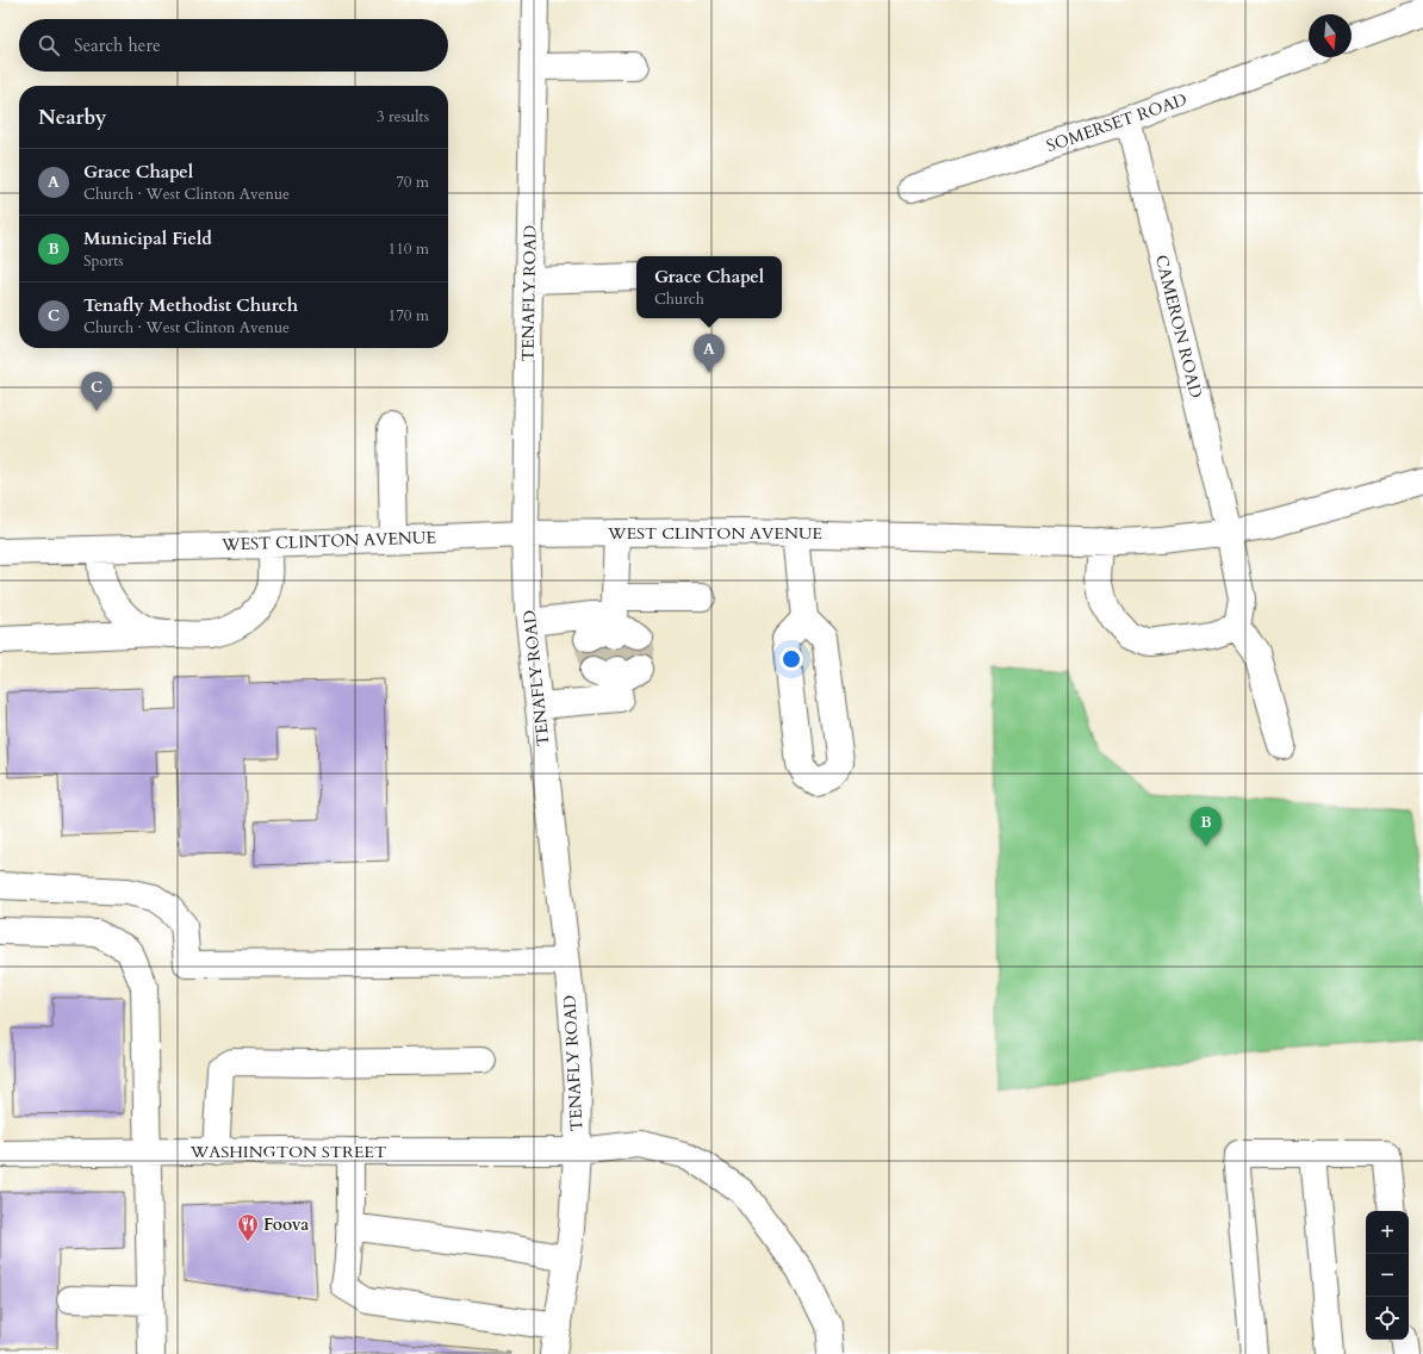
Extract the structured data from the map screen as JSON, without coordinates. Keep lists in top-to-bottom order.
{
  "streets": {
    "street": [
      "SOMERSET ROAD",
      "TENAFLY ROAD",
      "CAMERON ROAD",
      "WEST CLINTON AVENUE",
      "WASHINGTON STREET"
    ]
  },
  "crossings": [
    ["SOMERSET ROAD", "CAMERON ROAD"],
    ["TENAFLY ROAD", "WEST CLINTON AVENUE"],
    ["TENAFLY ROAD", "WASHINGTON STREET"],
    ["CAMERON ROAD", "WEST CLINTON AVENUE"]
  ],
  "places": {
    "restaurant": ["Foova"]
  },
  "north": "bottom",
  "page": {
    "search": "Search here",
    "heading": ["Nearby", "3 results"],
    "list": [
      {
        "mark": "A",
        "name": "Grace Chapel",
        "note": "Church · West Clinton Avenue",
        "value": "70 m"
      },
      {
        "mark": "B",
        "name": "Municipal Field",
        "note": "Sports",
        "value": "110 m"
      },
      {
        "mark": "C",
        "name": "Tenafly Methodist Church",
        "note": "Church · West Clinton Avenue",
        "value": "170 m"
      }
    ],
    "popup": ["Grace Chapel", "Church"],
    "pins": ["A", "C", "B"],
    "map_buttons": ["+", "−"]
  }
}
